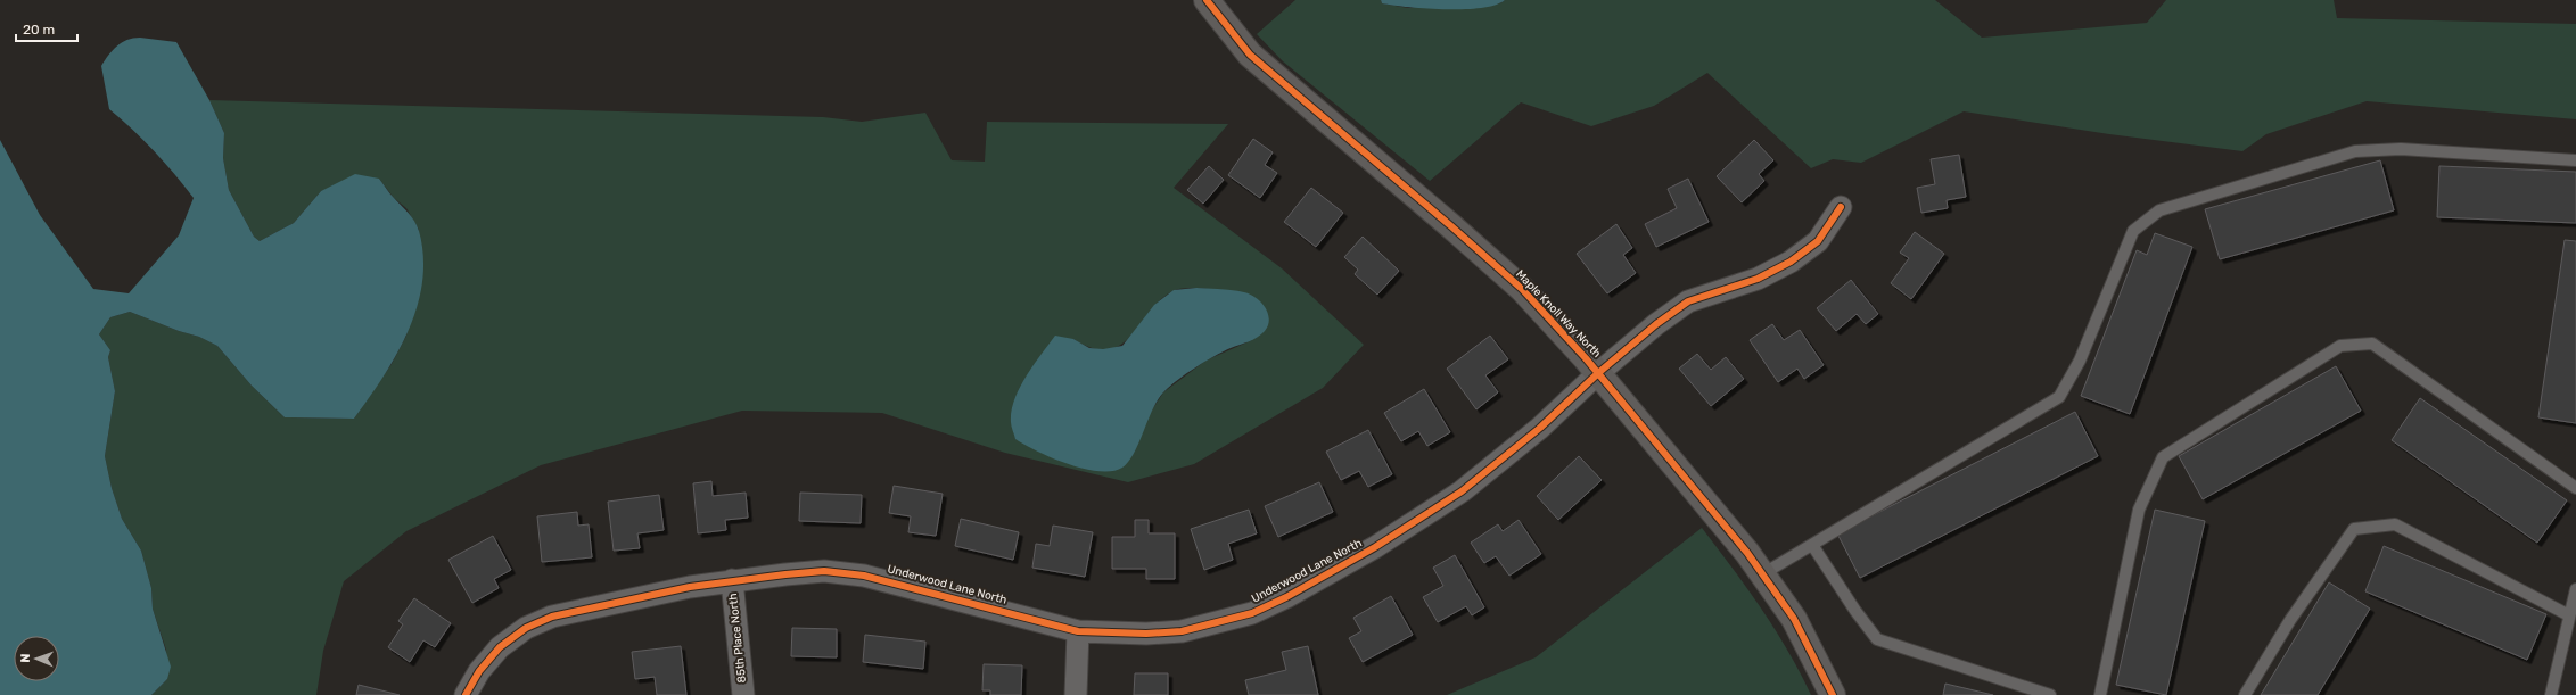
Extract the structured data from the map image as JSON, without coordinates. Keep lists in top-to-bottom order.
{
  "streets": {
    "street": ["Maple Knoll Way North", "Underwood Lane North", "85th Place North"]
  },
  "crossings": [
    ["Maple Knoll Way North", "Underwood Lane North"],
    ["Underwood Lane North", "85th Place North"]
  ],
  "scale_bar": "20 m",
  "north": "left"
}
